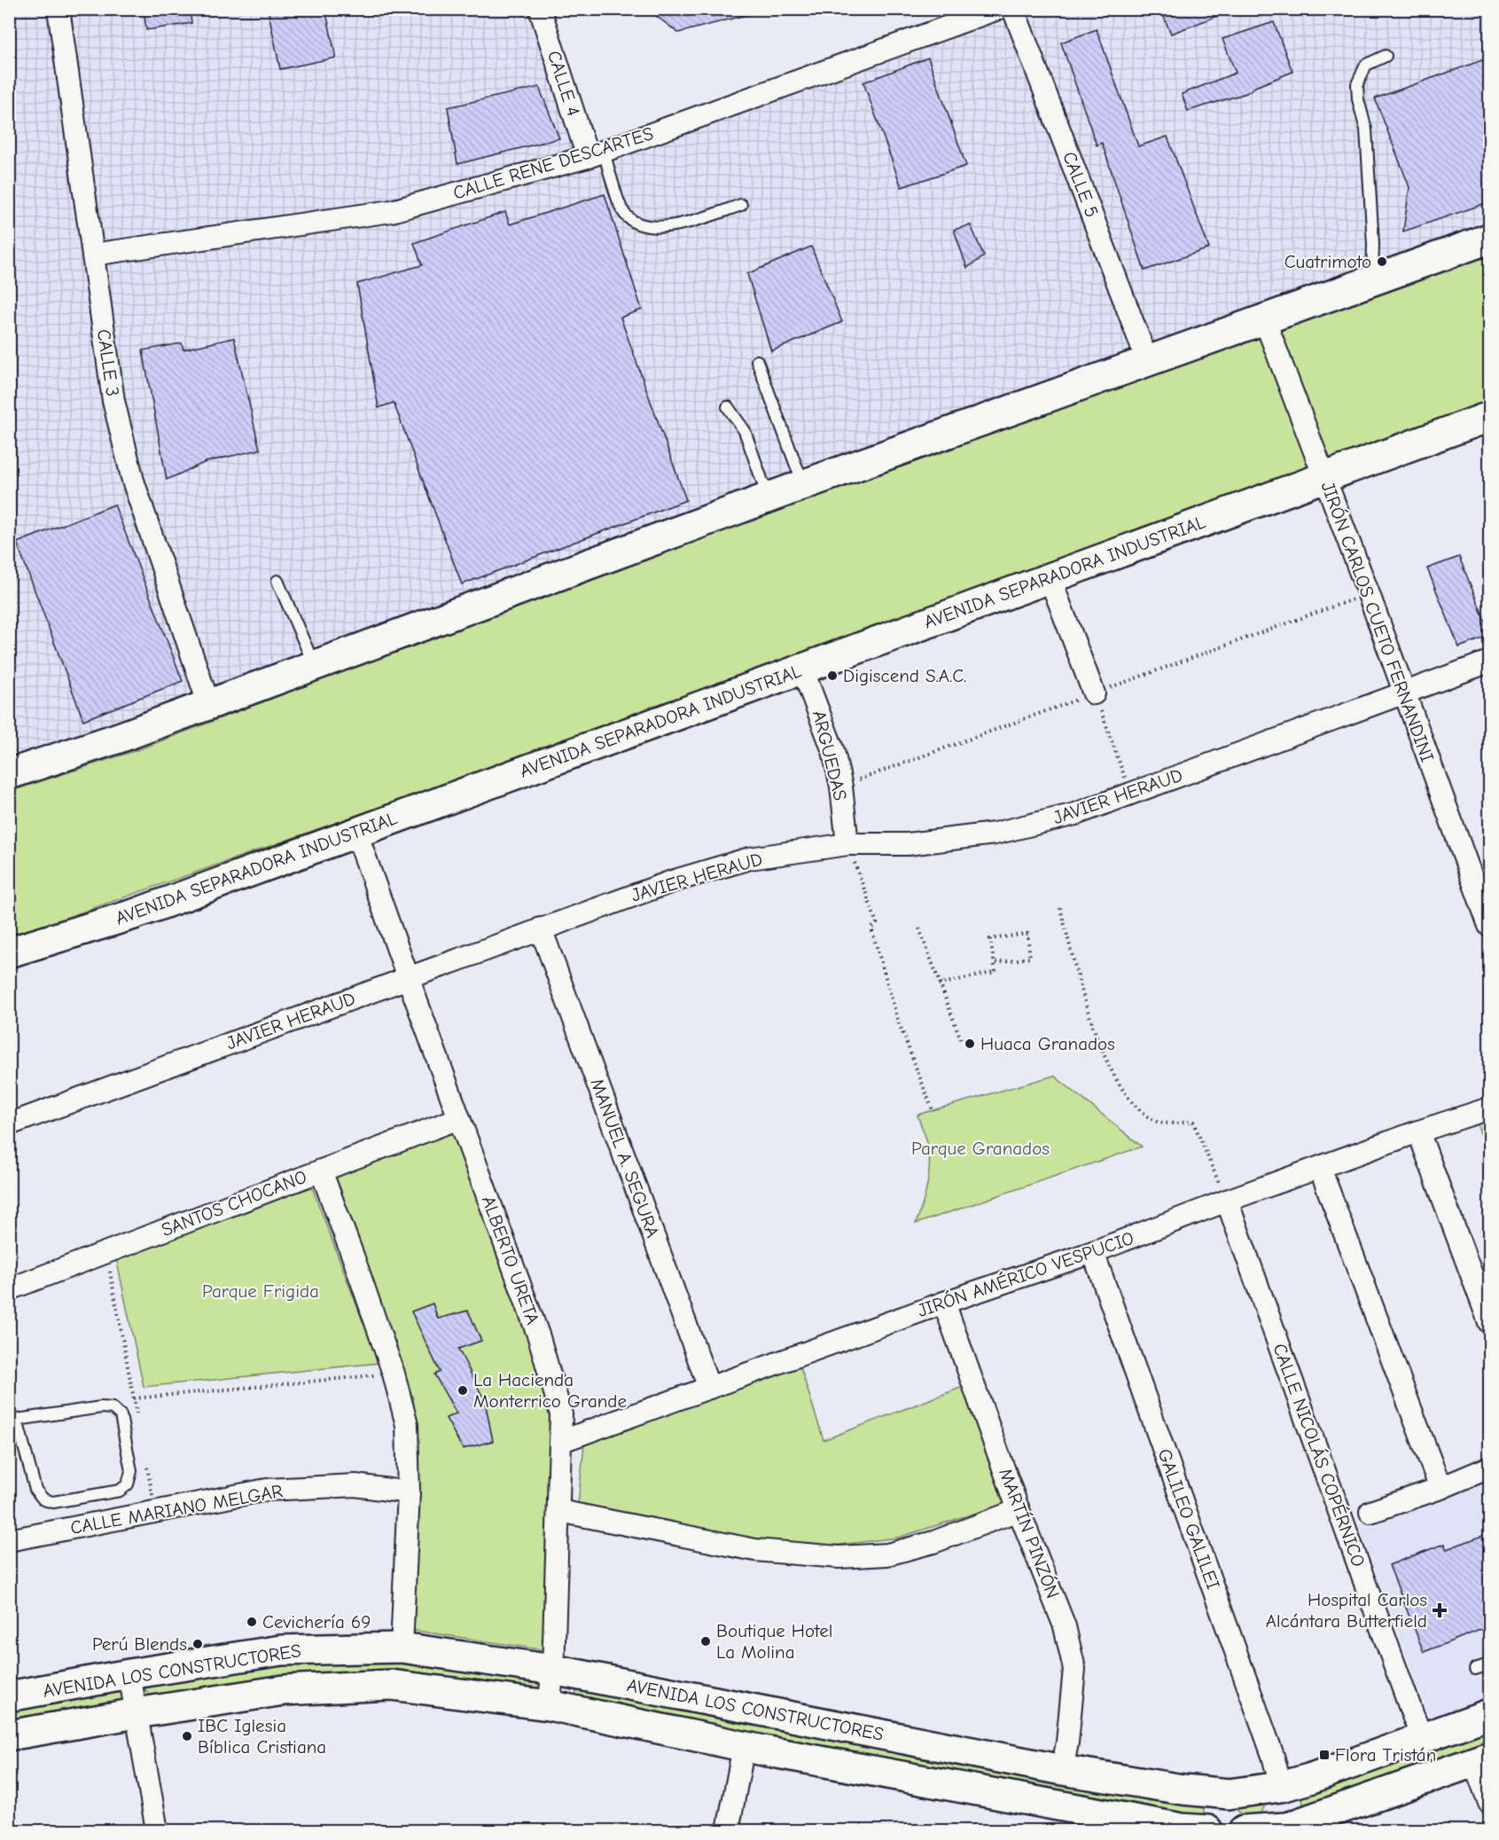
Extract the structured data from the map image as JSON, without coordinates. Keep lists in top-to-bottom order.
{
  "streets": {
    "main road": ["AVENIDA SEPARADORA INDUSTRIAL", "AVENIDA LOS CONSTRUCTORES"],
    "street": [
      "CALLE 4",
      "CALLE RENE DESCARTES",
      "CALLE 5",
      "CALLE 3",
      "JIRÓN CARLOS CUETO FERNANDINI",
      "ARGUEDAS",
      "JAVIER HERAUD",
      "MANUEL A. SEGURA",
      "SANTOS CHOCANO",
      "ALBERTO URETA",
      "JIRÓN AMÉRICO VESPUCIO",
      "CALLE NICOLÁS COPÉRNICO",
      "CALLE MARIANO MELGAR",
      "GALILEO GALILEI",
      "MARTÍN PINZÓN"
    ]
  },
  "crossings": [
    ["CALLE 4", "CALLE RENE DESCARTES"],
    ["CALLE RENE DESCARTES", "CALLE 3"],
    ["AVENIDA SEPARADORA INDUSTRIAL", "JIRÓN CARLOS CUETO FERNANDINI"],
    ["AVENIDA SEPARADORA INDUSTRIAL", "ARGUEDAS"],
    ["AVENIDA SEPARADORA INDUSTRIAL", "ALBERTO URETA"],
    ["JIRÓN CARLOS CUETO FERNANDINI", "JAVIER HERAUD"],
    ["ARGUEDAS", "JAVIER HERAUD"],
    ["JAVIER HERAUD", "MANUEL A. SEGURA"],
    ["JAVIER HERAUD", "ALBERTO URETA"],
    ["MANUEL A. SEGURA", "JIRÓN AMÉRICO VESPUCIO"],
    ["SANTOS CHOCANO", "ALBERTO URETA"],
    ["ALBERTO URETA", "JIRÓN AMÉRICO VESPUCIO"],
    ["ALBERTO URETA", "AVENIDA LOS CONSTRUCTORES"],
    ["JIRÓN AMÉRICO VESPUCIO", "CALLE NICOLÁS COPÉRNICO"],
    ["JIRÓN AMÉRICO VESPUCIO", "GALILEO GALILEI"],
    ["JIRÓN AMÉRICO VESPUCIO", "MARTÍN PINZÓN"],
    ["CALLE NICOLÁS COPÉRNICO", "AVENIDA LOS CONSTRUCTORES"],
    ["GALILEO GALILEI", "AVENIDA LOS CONSTRUCTORES"],
    ["MARTÍN PINZÓN", "AVENIDA LOS CONSTRUCTORES"]
  ],
  "parks": ["Parque Granados", "Parque Frigida"],
  "places": {
    "other": [
      "Cuatrimoto",
      "Digiscend S.A.C.",
      "Huaca Granados",
      "La Hacienda Monterrico Grande",
      "Cevichería 69",
      "Boutique Hotel La Molina",
      "Perú Blends",
      "IBC Iglesia Bíblica Cristiana"
    ],
    "health": ["Hospital Carlos Alcántara Butterfield"],
    "transit": ["Flora Tristán"]
  }
}
